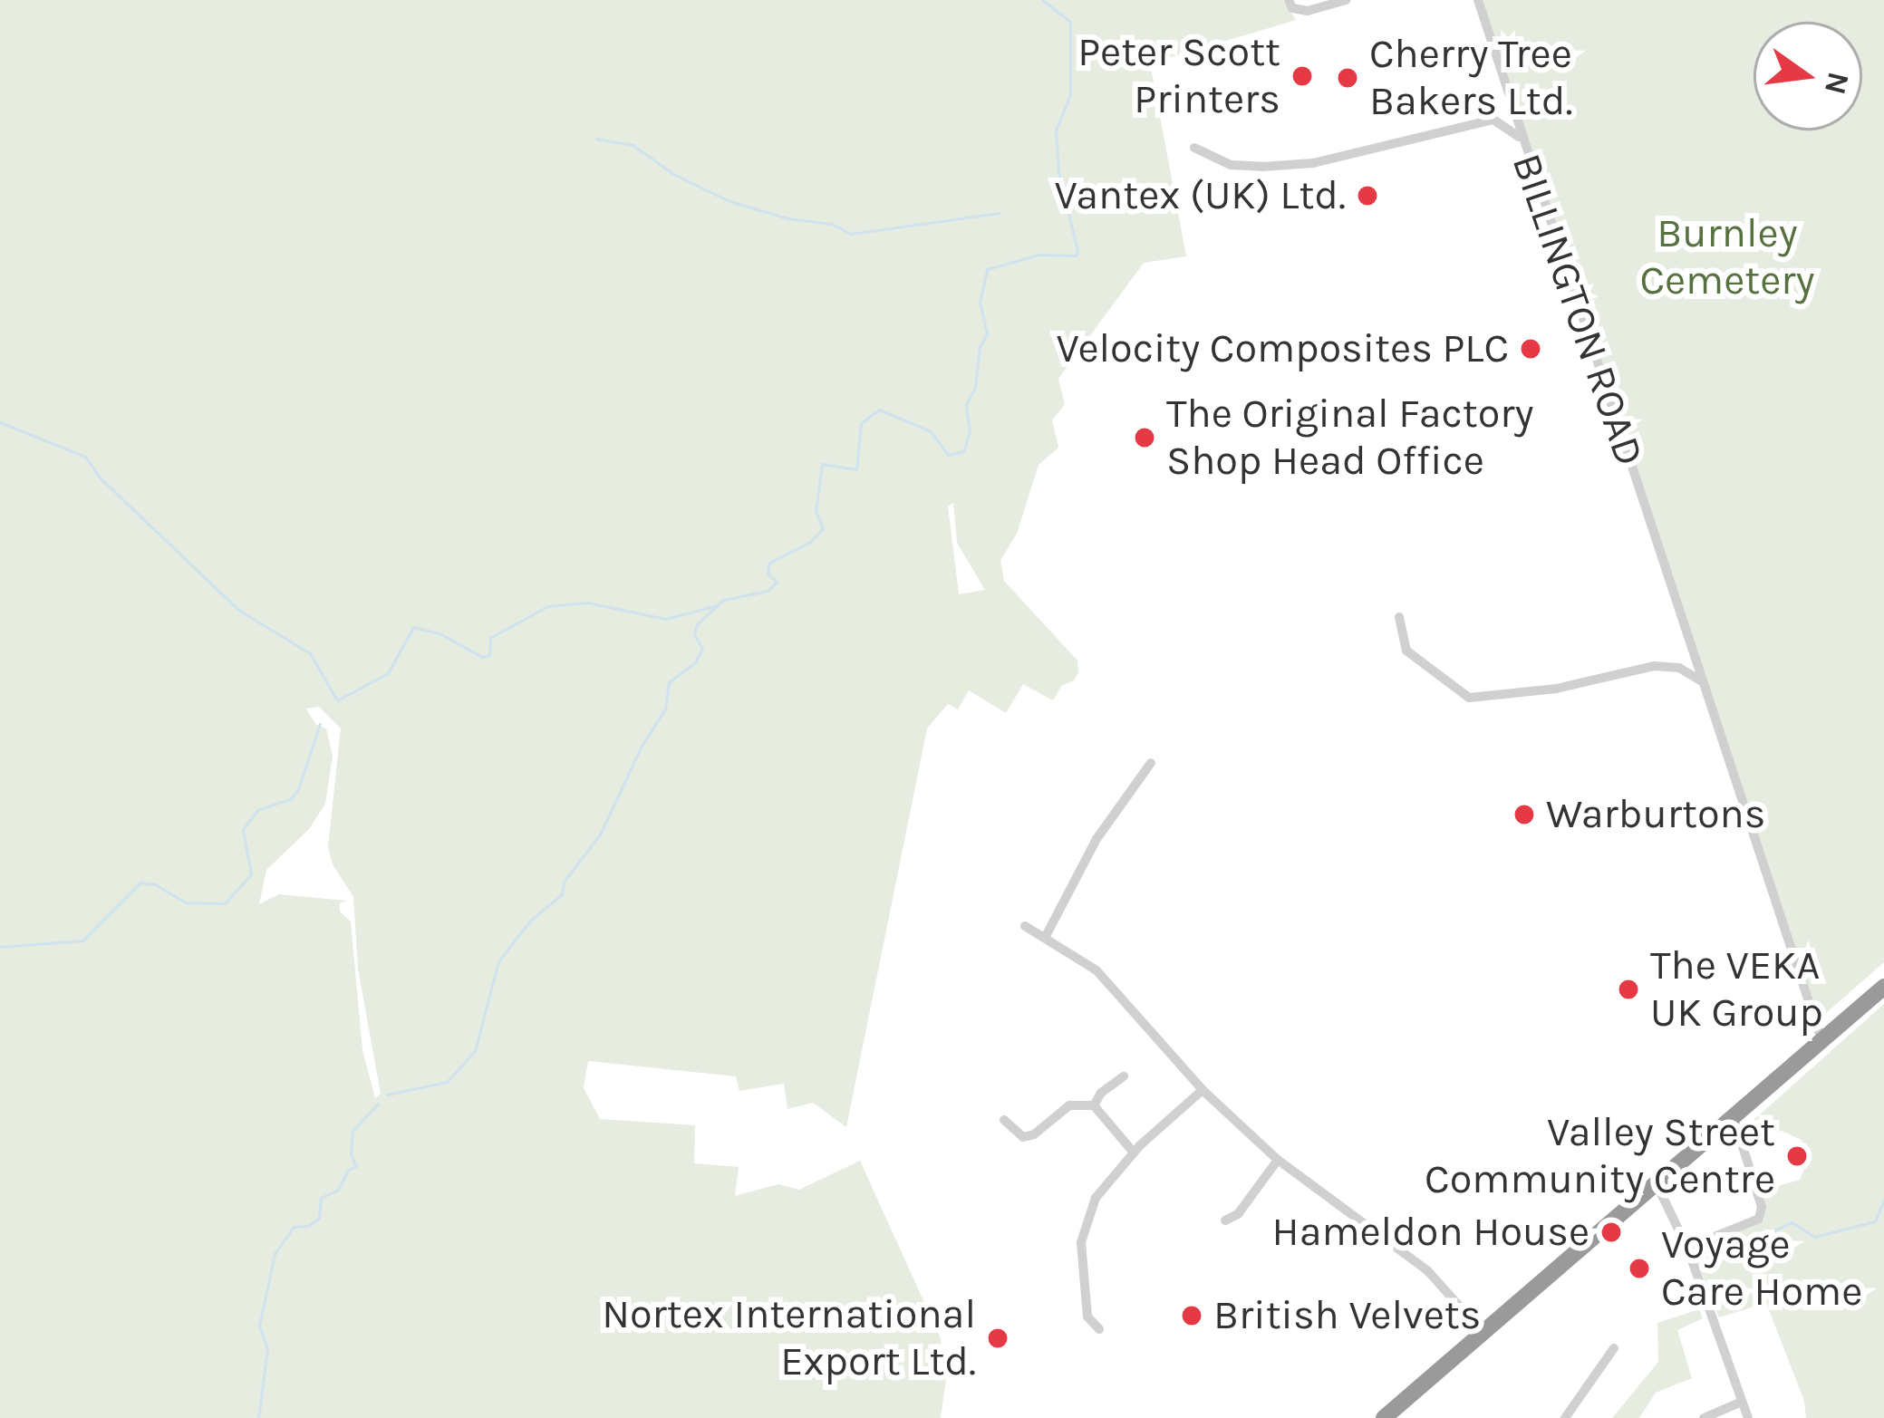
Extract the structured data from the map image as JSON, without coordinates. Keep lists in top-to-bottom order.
{
  "streets": {
    "street": ["BILLINGTON ROAD"]
  },
  "parks": ["Burnley Cemetery"],
  "places": [
    "Peter Scott Printers",
    "Cherry Tree Bakers Ltd.",
    "Vantex (UK) Ltd.",
    "Velocity Composites PLC",
    "The Original Factory Shop Head Office",
    "Warburtons",
    "The VEKA UK Group",
    "Valley Street Community Centre",
    "Hameldon House",
    "Voyage Care Home",
    "British Velvets",
    "Nortex International Export Ltd."
  ],
  "north": "right"
}
